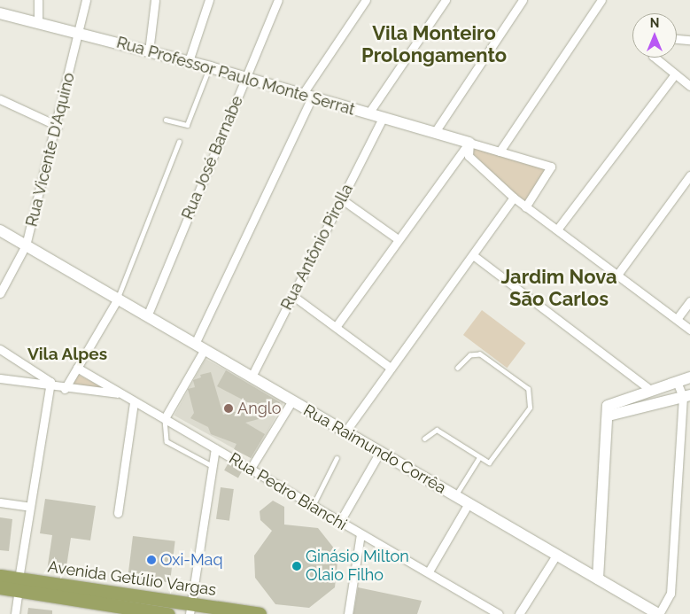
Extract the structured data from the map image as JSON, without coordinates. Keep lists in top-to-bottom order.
{
  "streets": {
    "main road": ["Avenida Getúlio Vargas"],
    "street": [
      "Rua Professor Paulo Monte Serrat",
      "Rua Vicente D'Aquino",
      "Rua José Barnabe",
      "Rua Antônio Pirolla",
      "Rua Raimundo Corrêa",
      "Rua Pedro Bianchi"
    ]
  },
  "crossings": [
    ["Rua Professor Paulo Monte Serrat", "Rua Vicente D'Aquino"],
    ["Rua Professor Paulo Monte Serrat", "Rua José Barnabe"],
    ["Rua Professor Paulo Monte Serrat", "Rua Antônio Pirolla"],
    ["Rua Vicente D'Aquino", "Rua Raimundo Corrêa"],
    ["Rua José Barnabe", "Rua Raimundo Corrêa"],
    ["Rua Antônio Pirolla", "Rua Raimundo Corrêa"]
  ],
  "districts": ["Vila Monteiro Prolongamento", "Jardim Nova São Carlos", "Vila Alpes"],
  "places": ["Anglo", "Oxi-Maq", "Ginásio Milton Olaio Filho"],
  "north": "top"
}
